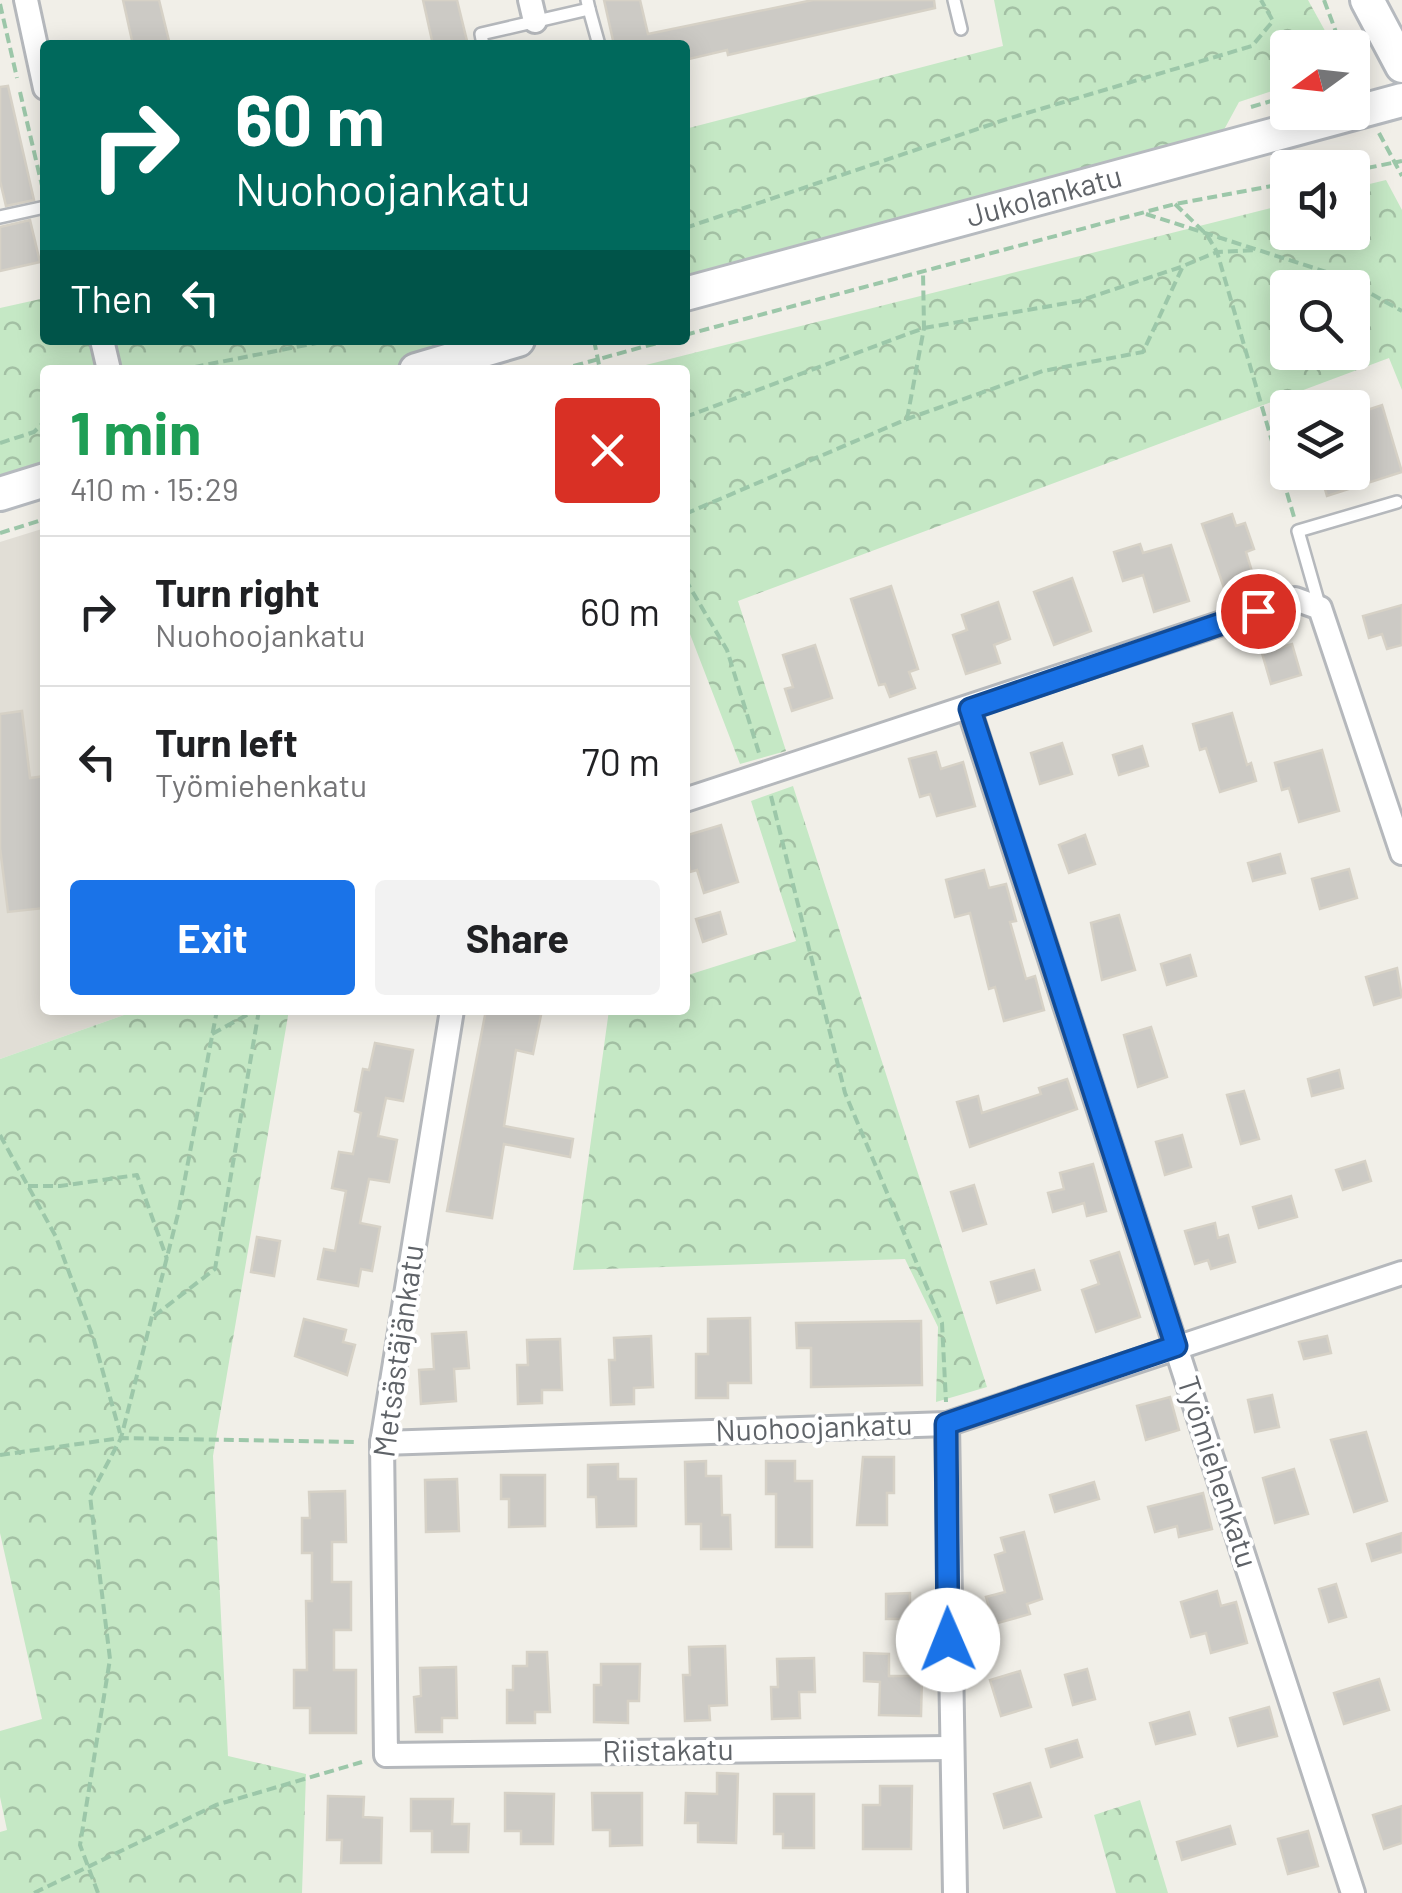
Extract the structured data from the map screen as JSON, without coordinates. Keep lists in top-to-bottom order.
{
  "streets": {
    "main road": ["Jukolankatu"],
    "street": [
      "Metsästäjänkatu",
      "Nuohoojankatu",
      "Työmiehenkatu",
      "Riistakatu"
    ]
  },
  "crossings": [
    ["Metsästäjänkatu", "Nuohoojankatu"],
    ["Metsästäjänkatu", "Riistakatu"],
    ["Nuohoojankatu", "Työmiehenkatu"]
  ],
  "north": "left",
  "page": {
    "turn": ["60 m", "Nuohoojankatu"],
    "then": "Then",
    "heading": ["1 min", "410 m · 15:29"],
    "list": [
      {
        "name": "Turn right",
        "note": "Nuohoojankatu",
        "value": "60 m"
      },
      {
        "name": "Turn left",
        "note": "Työmiehenkatu",
        "value": "70 m"
      }
    ],
    "buttons": ["Exit", "Share"]
  }
}
